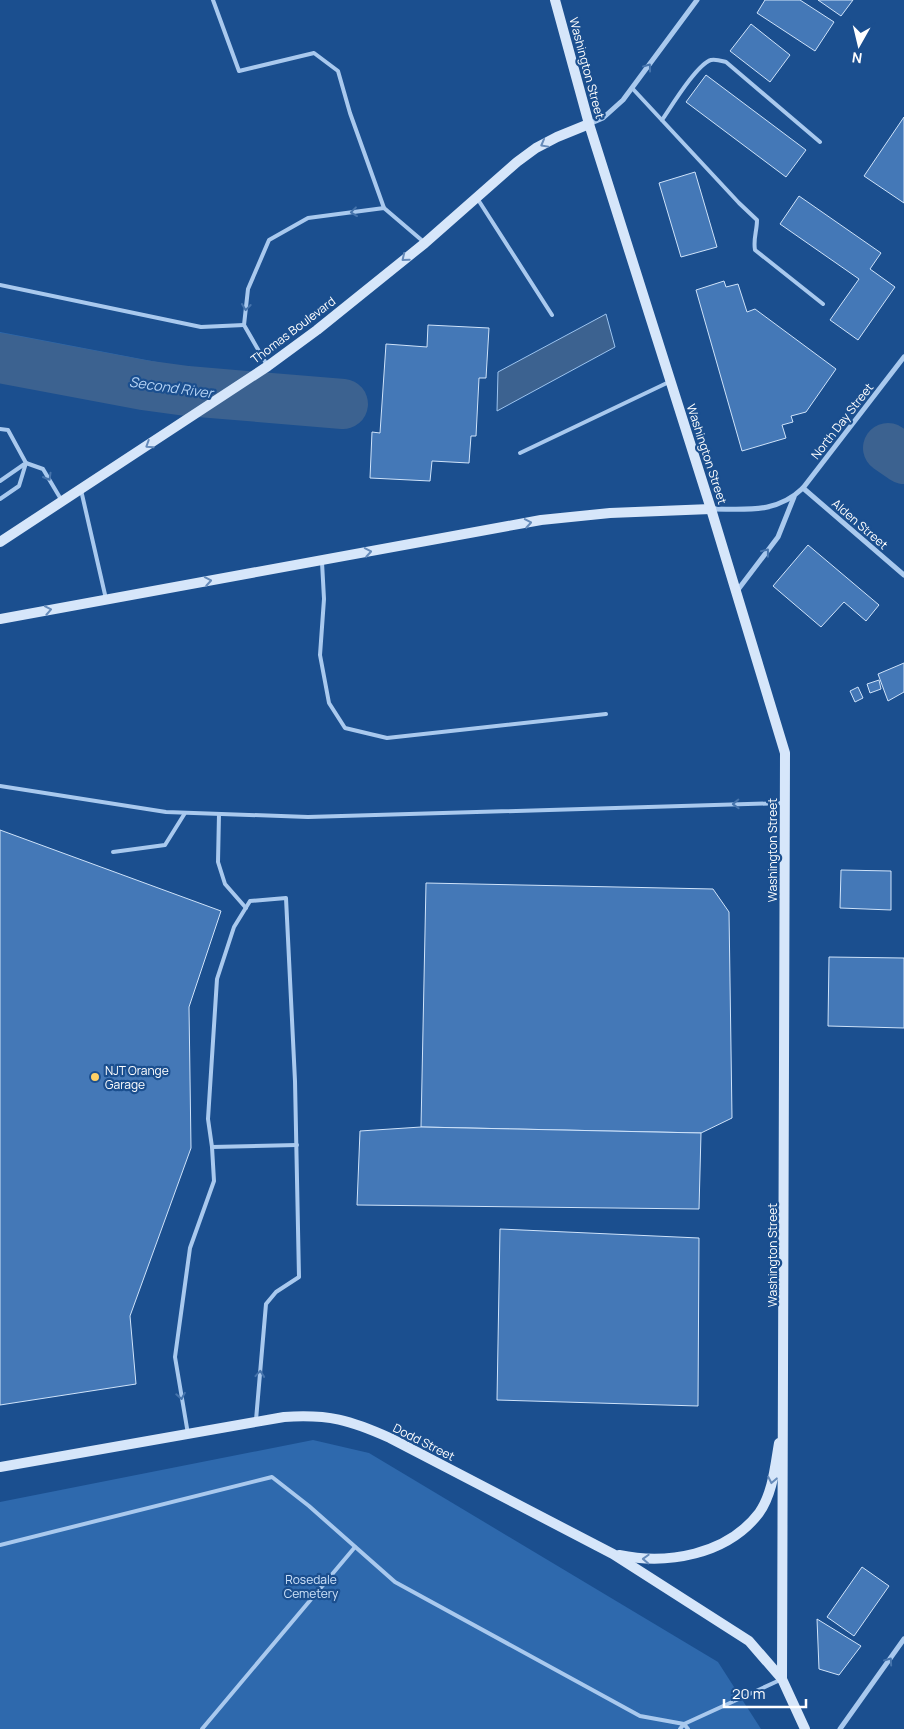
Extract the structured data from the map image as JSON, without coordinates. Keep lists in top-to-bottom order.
{
  "streets": {
    "street": [
      "Washington Street",
      "Thomas Boulevard",
      "North Day Street",
      "Alden Street",
      "Dodd Street"
    ]
  },
  "crossings": [
    ["Washington Street", "Thomas Boulevard"],
    ["Washington Street", "North Day Street"],
    ["Washington Street", "Dodd Street"],
    ["North Day Street", "Alden Street"]
  ],
  "one_way": ["Thomas Boulevard"],
  "water": ["Second River"],
  "parks": ["Rosedale Cemetery"],
  "places": ["NJT Orange Garage"],
  "scale_bar": "20 m",
  "north": "bottom"
}
